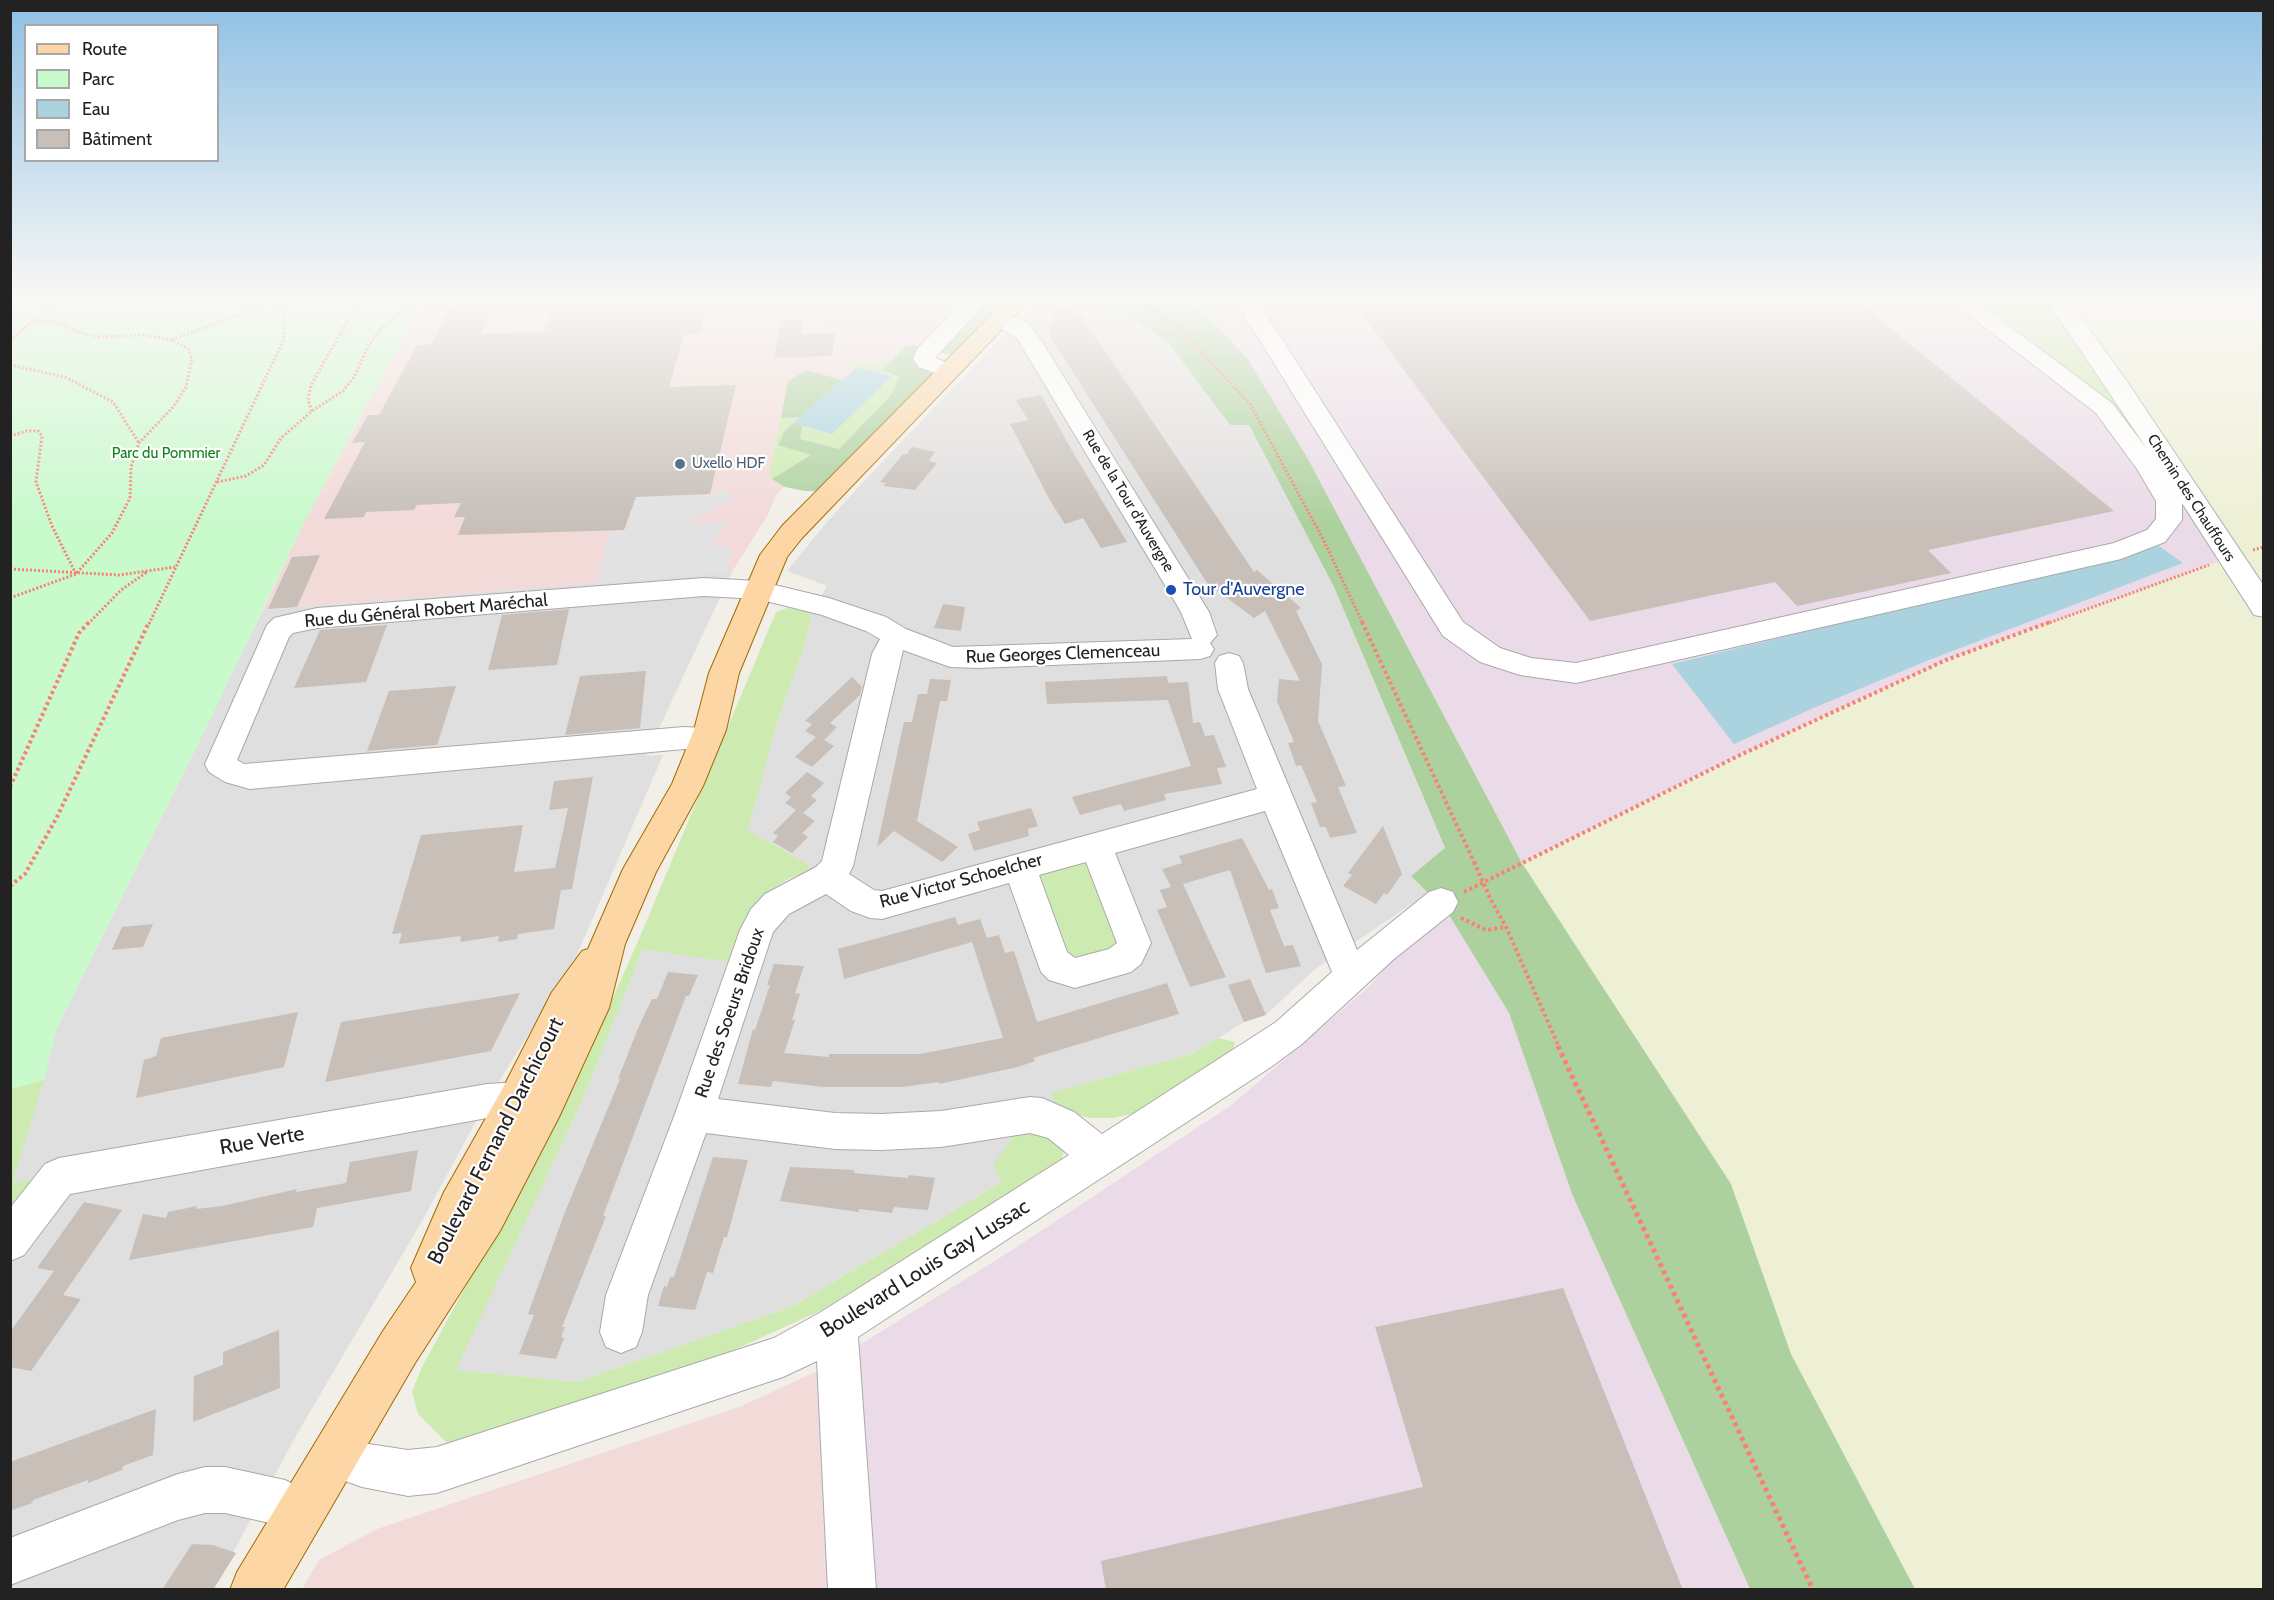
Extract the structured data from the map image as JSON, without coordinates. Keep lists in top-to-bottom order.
{
  "streets": {
    "main road": ["Boulevard Fernand Darchicourt"],
    "street": [
      "Chemin des Chauffours",
      "Rue de la Tour d'Auvergne",
      "Rue du Général Robert Maréchal",
      "Rue Georges Clemenceau",
      "Rue Victor Schoelcher",
      "Rue des Soeurs Bridoux",
      "Rue Verte",
      "Boulevard Louis Gay Lussac"
    ]
  },
  "crossings": [
    ["Rue de la Tour d'Auvergne", "Rue Georges Clemenceau"],
    ["Rue du Général Robert Maréchal", "Rue Georges Clemenceau"],
    ["Rue du Général Robert Maréchal", "Boulevard Fernand Darchicourt"],
    ["Rue Georges Clemenceau", "Boulevard Fernand Darchicourt"],
    ["Rue Victor Schoelcher", "Rue des Soeurs Bridoux"],
    ["Rue des Soeurs Bridoux", "Boulevard Louis Gay Lussac"],
    ["Rue Verte", "Boulevard Fernand Darchicourt"],
    ["Boulevard Fernand Darchicourt", "Boulevard Louis Gay Lussac"]
  ],
  "parks": ["Parc du Pommier"],
  "places": ["Uxello HDF", "Tour d'Auvergne"],
  "legend": [
    "Route",
    "Parc",
    "Eau",
    "Bâtiment"
  ]
}
